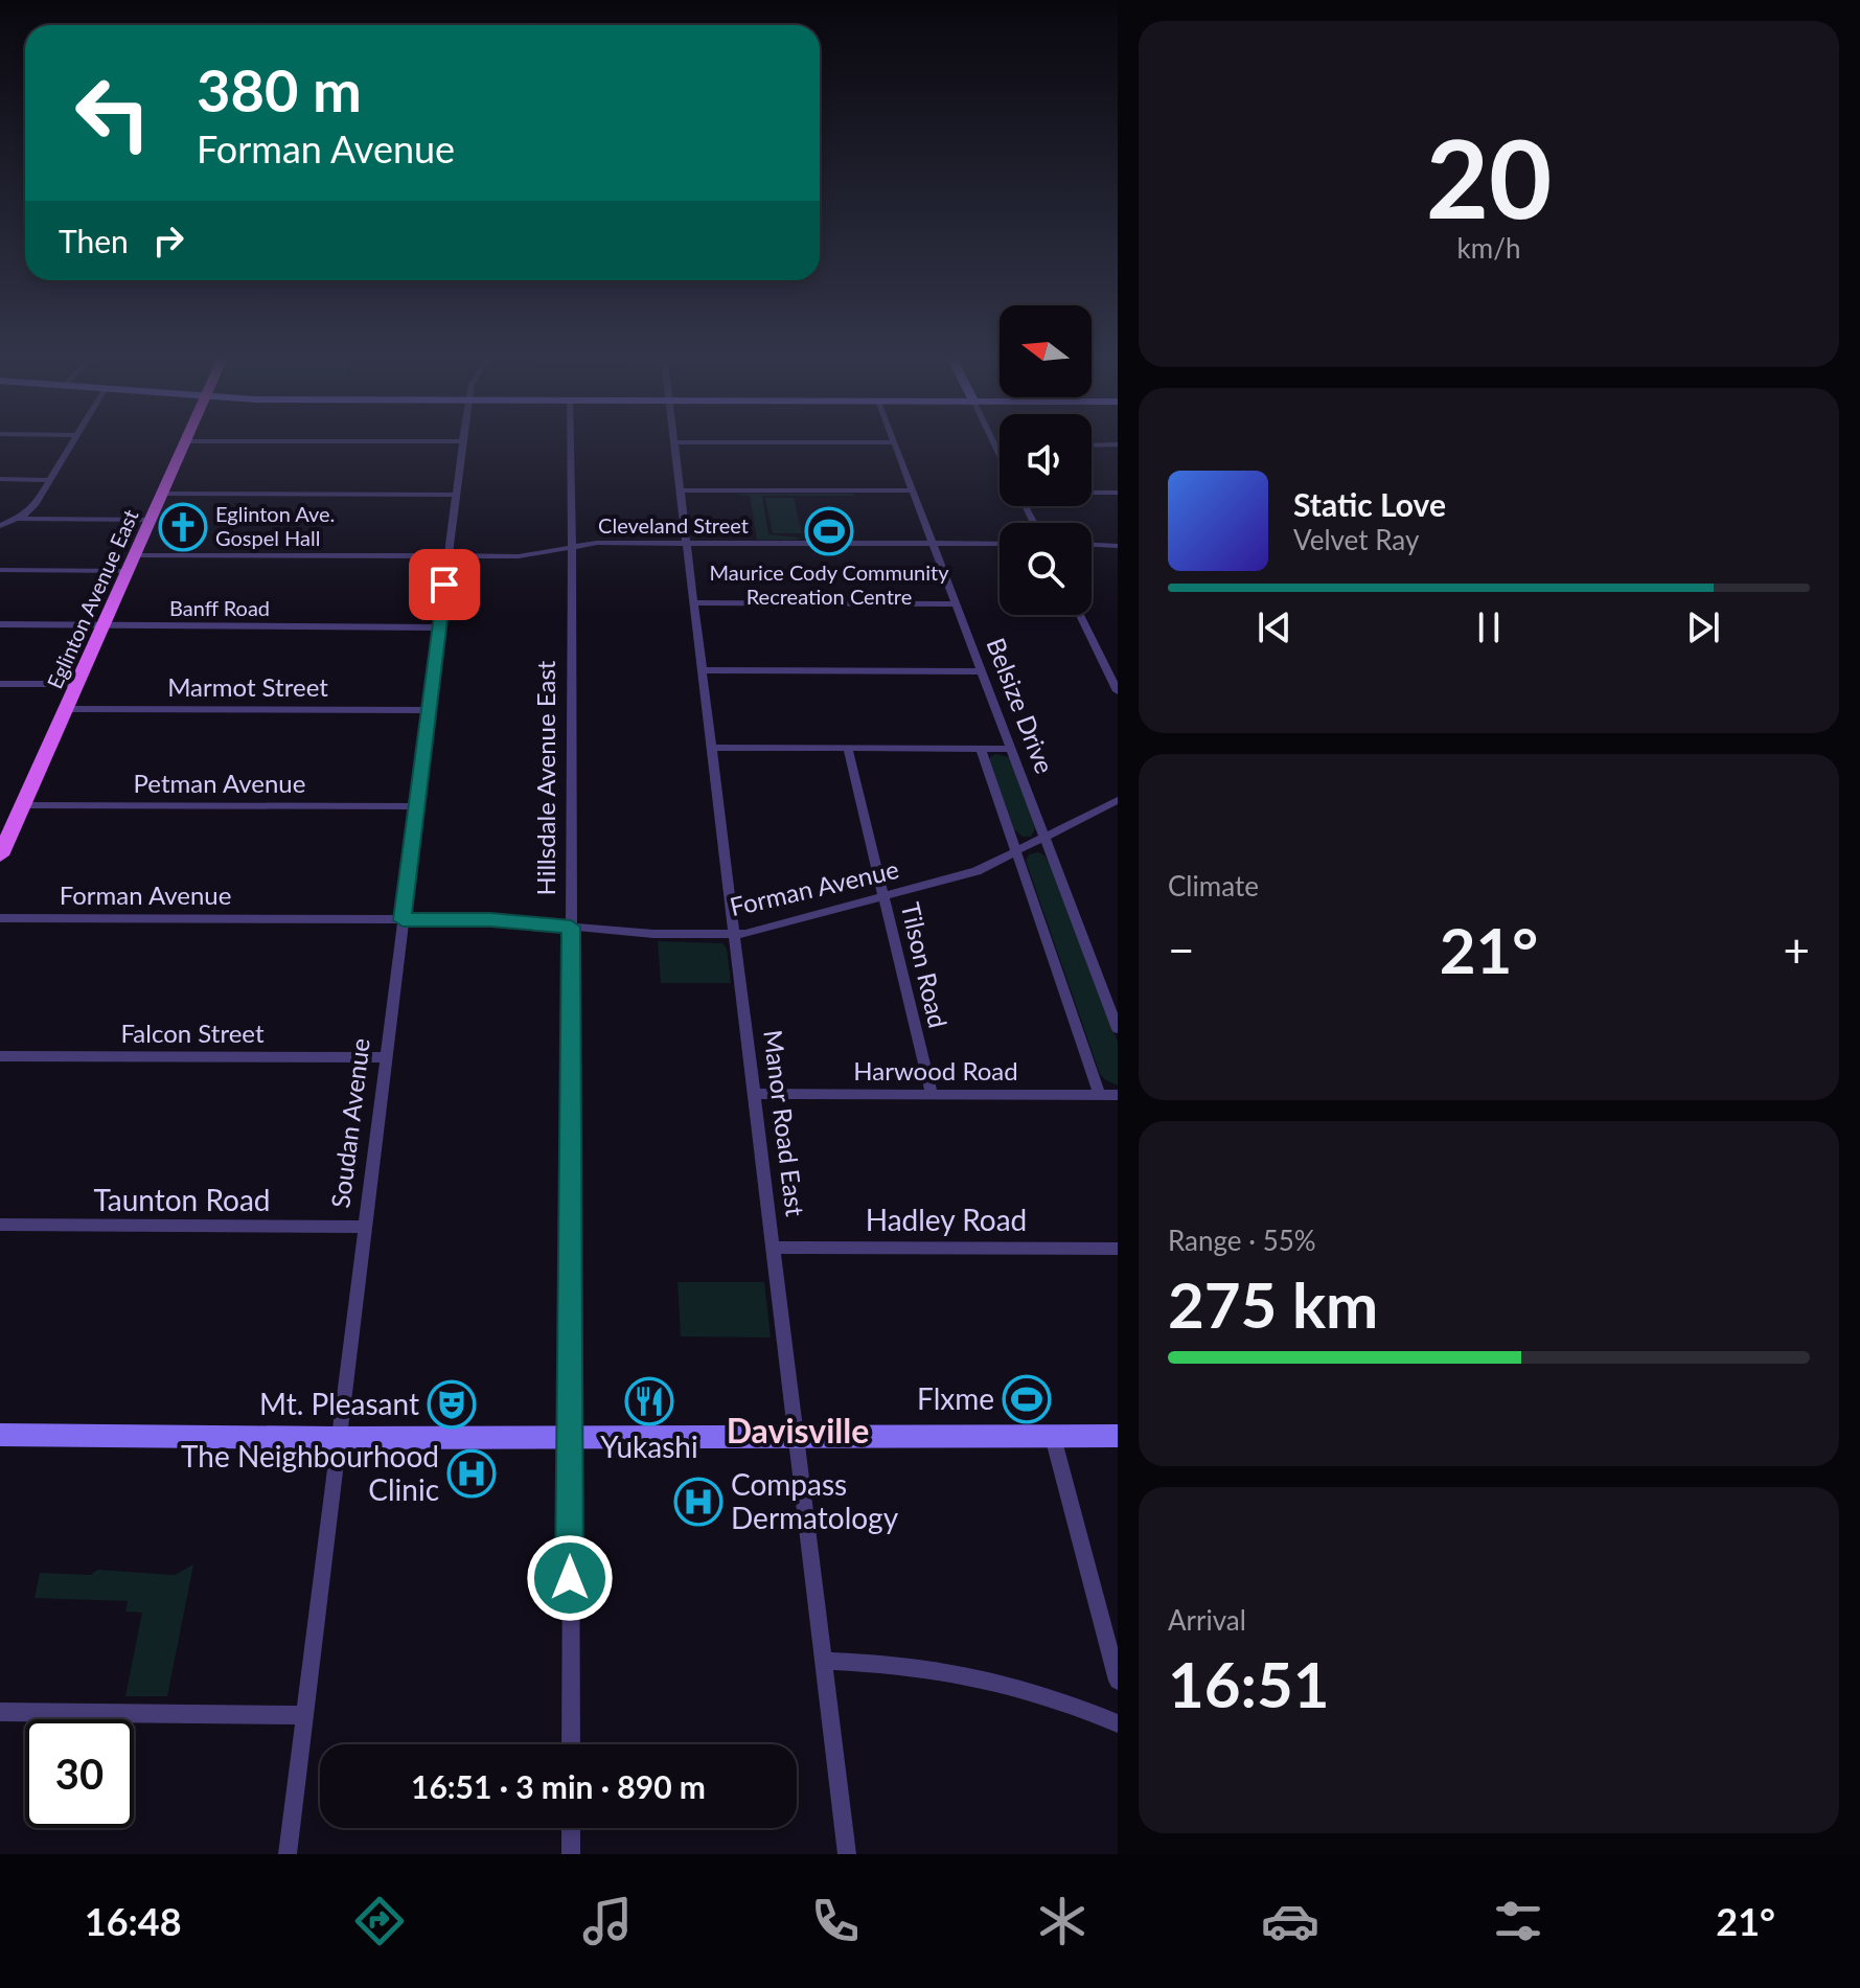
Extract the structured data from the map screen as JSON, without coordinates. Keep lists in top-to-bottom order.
{
  "streets": {
    "main road": ["Eglinton Avenue East"],
    "street": [
      "Cleveland Street",
      "Banff Road",
      "Marmot Street",
      "Belsize Drive",
      "Hillsdale Avenue East",
      "Petman Avenue",
      "Forman Avenue",
      "Tilson Road",
      "Falcon Street",
      "Harwood Road",
      "Soudan Avenue",
      "Manor Road East",
      "Taunton Road",
      "Hadley Road"
    ]
  },
  "crossings": [
    ["Cleveland Street", "Eglinton Avenue East"],
    ["Cleveland Street", "Belsize Drive"],
    ["Cleveland Street", "Hillsdale Avenue East"],
    ["Cleveland Street", "Soudan Avenue"],
    ["Cleveland Street", "Manor Road East"],
    ["Eglinton Avenue East", "Banff Road"],
    ["Eglinton Avenue East", "Marmot Street"],
    ["Eglinton Avenue East", "Petman Avenue"],
    ["Banff Road", "Soudan Avenue"],
    ["Marmot Street", "Soudan Avenue"],
    ["Belsize Drive", "Forman Avenue"],
    ["Belsize Drive", "Harwood Road"],
    ["Hillsdale Avenue East", "Forman Avenue"],
    ["Petman Avenue", "Soudan Avenue"],
    ["Forman Avenue", "Tilson Road"],
    ["Forman Avenue", "Soudan Avenue"],
    ["Forman Avenue", "Manor Road East"],
    ["Tilson Road", "Harwood Road"],
    ["Falcon Street", "Soudan Avenue"],
    ["Harwood Road", "Manor Road East"],
    ["Soudan Avenue", "Taunton Road"],
    ["Manor Road East", "Hadley Road"]
  ],
  "districts": ["Davisville"],
  "places": {
    "church": ["Eglinton Ave. Gospel Hall"],
    "sports": ["Maurice Cody Community Recreation Centre", "Flxme"],
    "restaurant": ["Yukashi"],
    "theatre": ["Mt. Pleasant"],
    "hospital": ["The Neighbourhood Clinic", "Compass Dermatology"]
  },
  "north": "left",
  "page": {
    "tile": [
      ["20", "km/h"],
      "Climate",
      ["Range · 55%", "275 km"],
      ["Arrival", "16:51"]
    ],
    "turn": ["380 m", "Forman Avenue"],
    "then": "Then",
    "song": ["Static Love", "Velvet Ray"],
    "heat": ["−", "21°", "+"],
    "limit": "30",
    "trip": "16:51 · 3 min · 890 m",
    "tabs": ["16:48", "21°"]
  }
}
